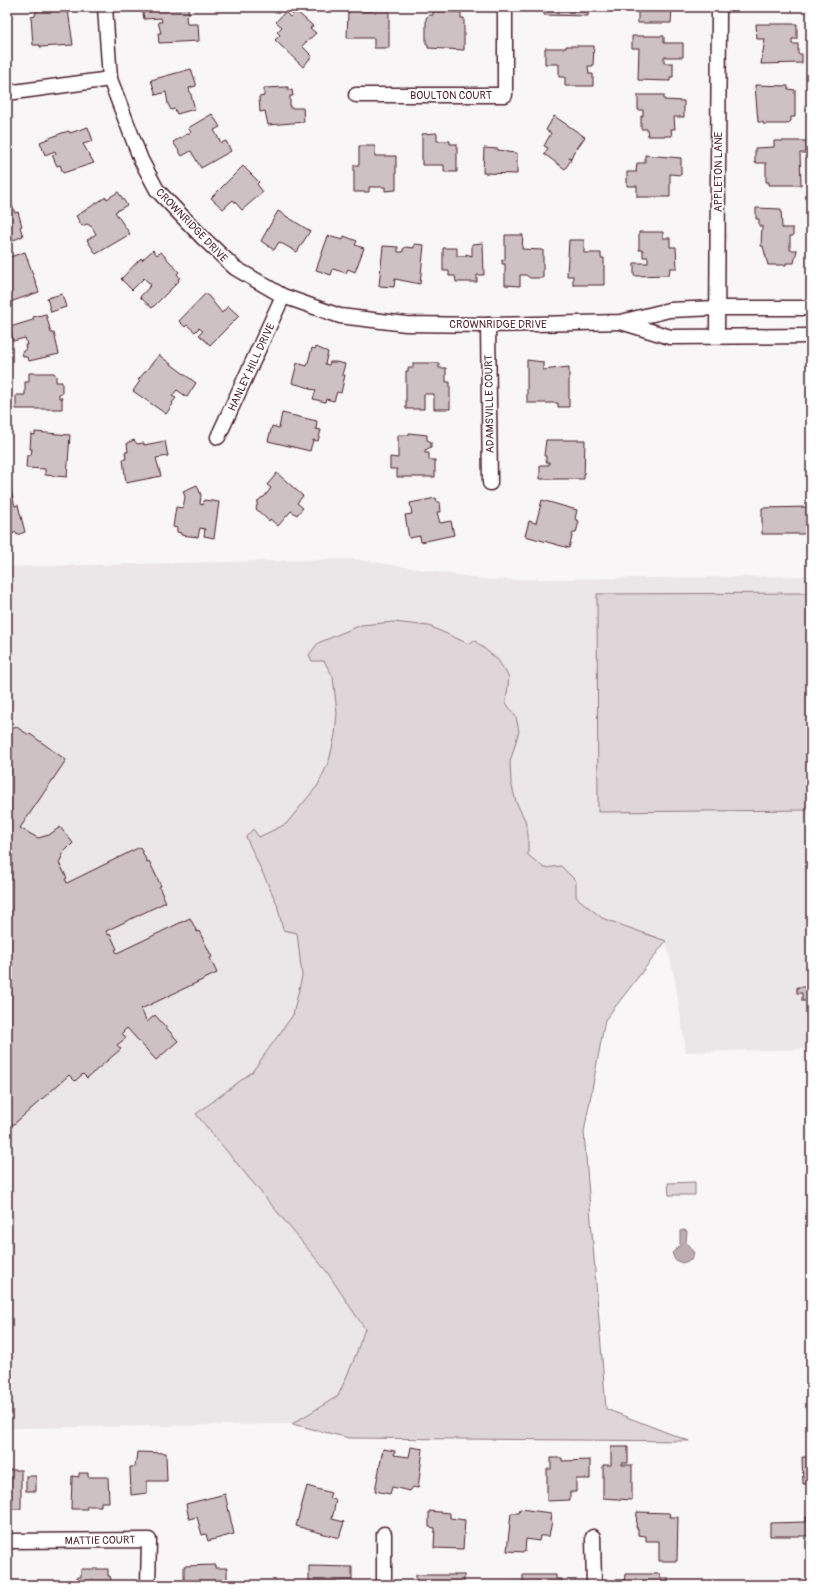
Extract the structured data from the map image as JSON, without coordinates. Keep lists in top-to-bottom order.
{
  "streets": {
    "street": [
      "BOULTON COURT",
      "APPLETON LANE",
      "CROWNRIDGE DRIVE",
      "HANLEY HILL DRIVE",
      "ADAMSVILLE COURT",
      "MATTIE COURT"
    ]
  },
  "crossings": [
    ["APPLETON LANE", "CROWNRIDGE DRIVE"],
    ["CROWNRIDGE DRIVE", "HANLEY HILL DRIVE"],
    ["CROWNRIDGE DRIVE", "ADAMSVILLE COURT"]
  ]
}
